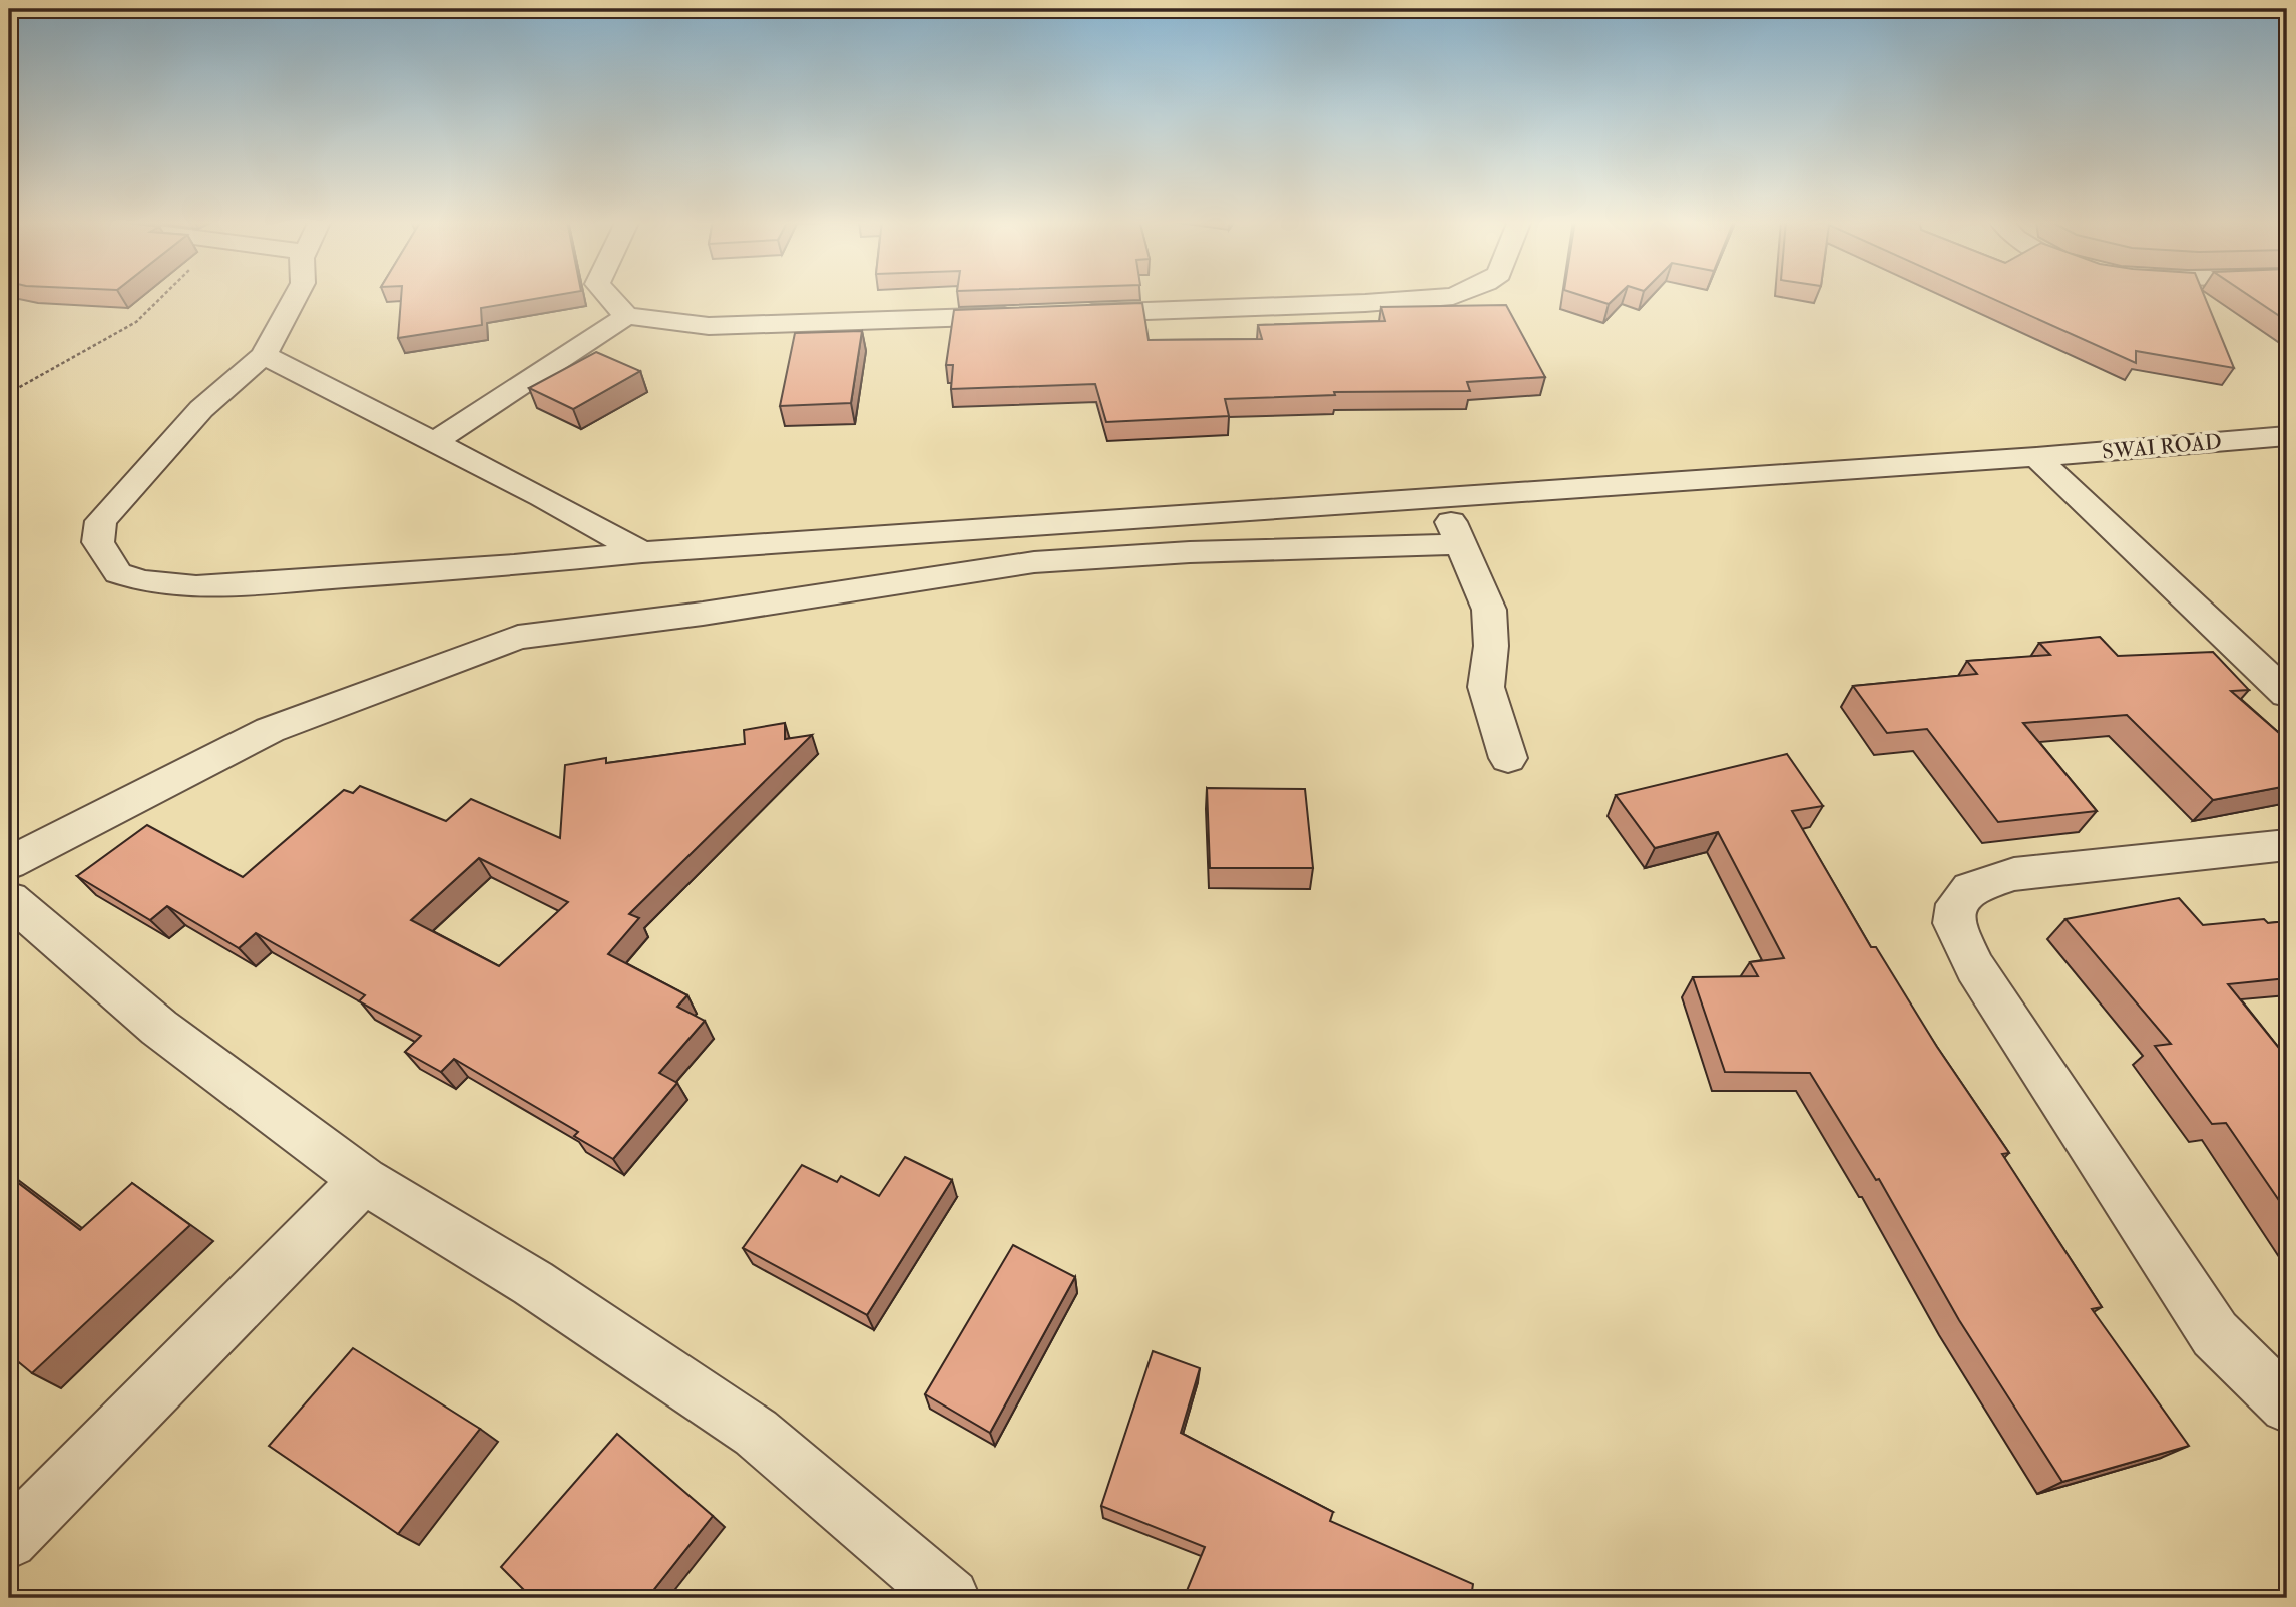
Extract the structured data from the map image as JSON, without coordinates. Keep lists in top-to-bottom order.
{
  "streets": {
    "street": ["SWAI ROAD"]
  }
}
